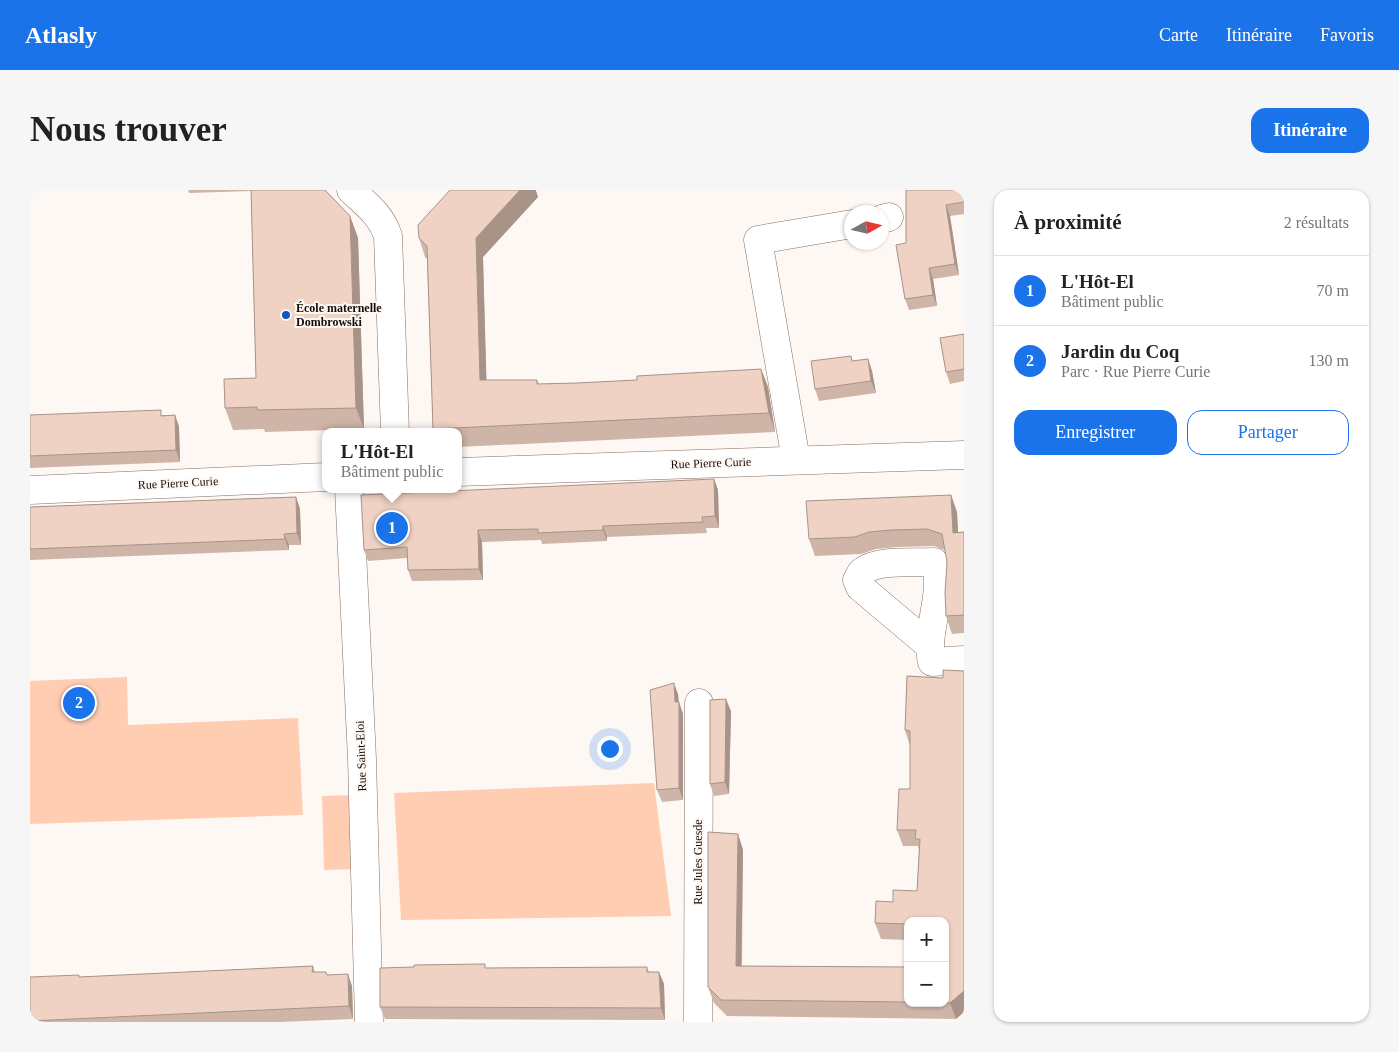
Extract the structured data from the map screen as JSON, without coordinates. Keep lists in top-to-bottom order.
{
  "streets": {
    "street": ["Rue Pierre Curie", "Rue Saint-Eloi", "Rue Jules Guesde"]
  },
  "places": ["École maternelle Dombrowski"],
  "north": "right",
  "page": {
    "header": "Atlasly",
    "nav": ["Carte", "Itinéraire", "Favoris"],
    "buttons": [
      "Itinéraire",
      ["Enregistrer", "Partager"]
    ],
    "title": "Nous trouver",
    "heading": ["À proximité", "2 résultats"],
    "list": [
      {
        "mark": "1",
        "name": "L'Hôt-El",
        "note": "Bâtiment public",
        "value": "70 m"
      },
      {
        "mark": "2",
        "name": "Jardin du Coq",
        "note": "Parc · Rue Pierre Curie",
        "value": "130 m"
      }
    ],
    "popup": ["L'Hôt-El", "Bâtiment public"],
    "pins": ["1", "2"],
    "map_buttons": ["+", "−"]
  }
}
